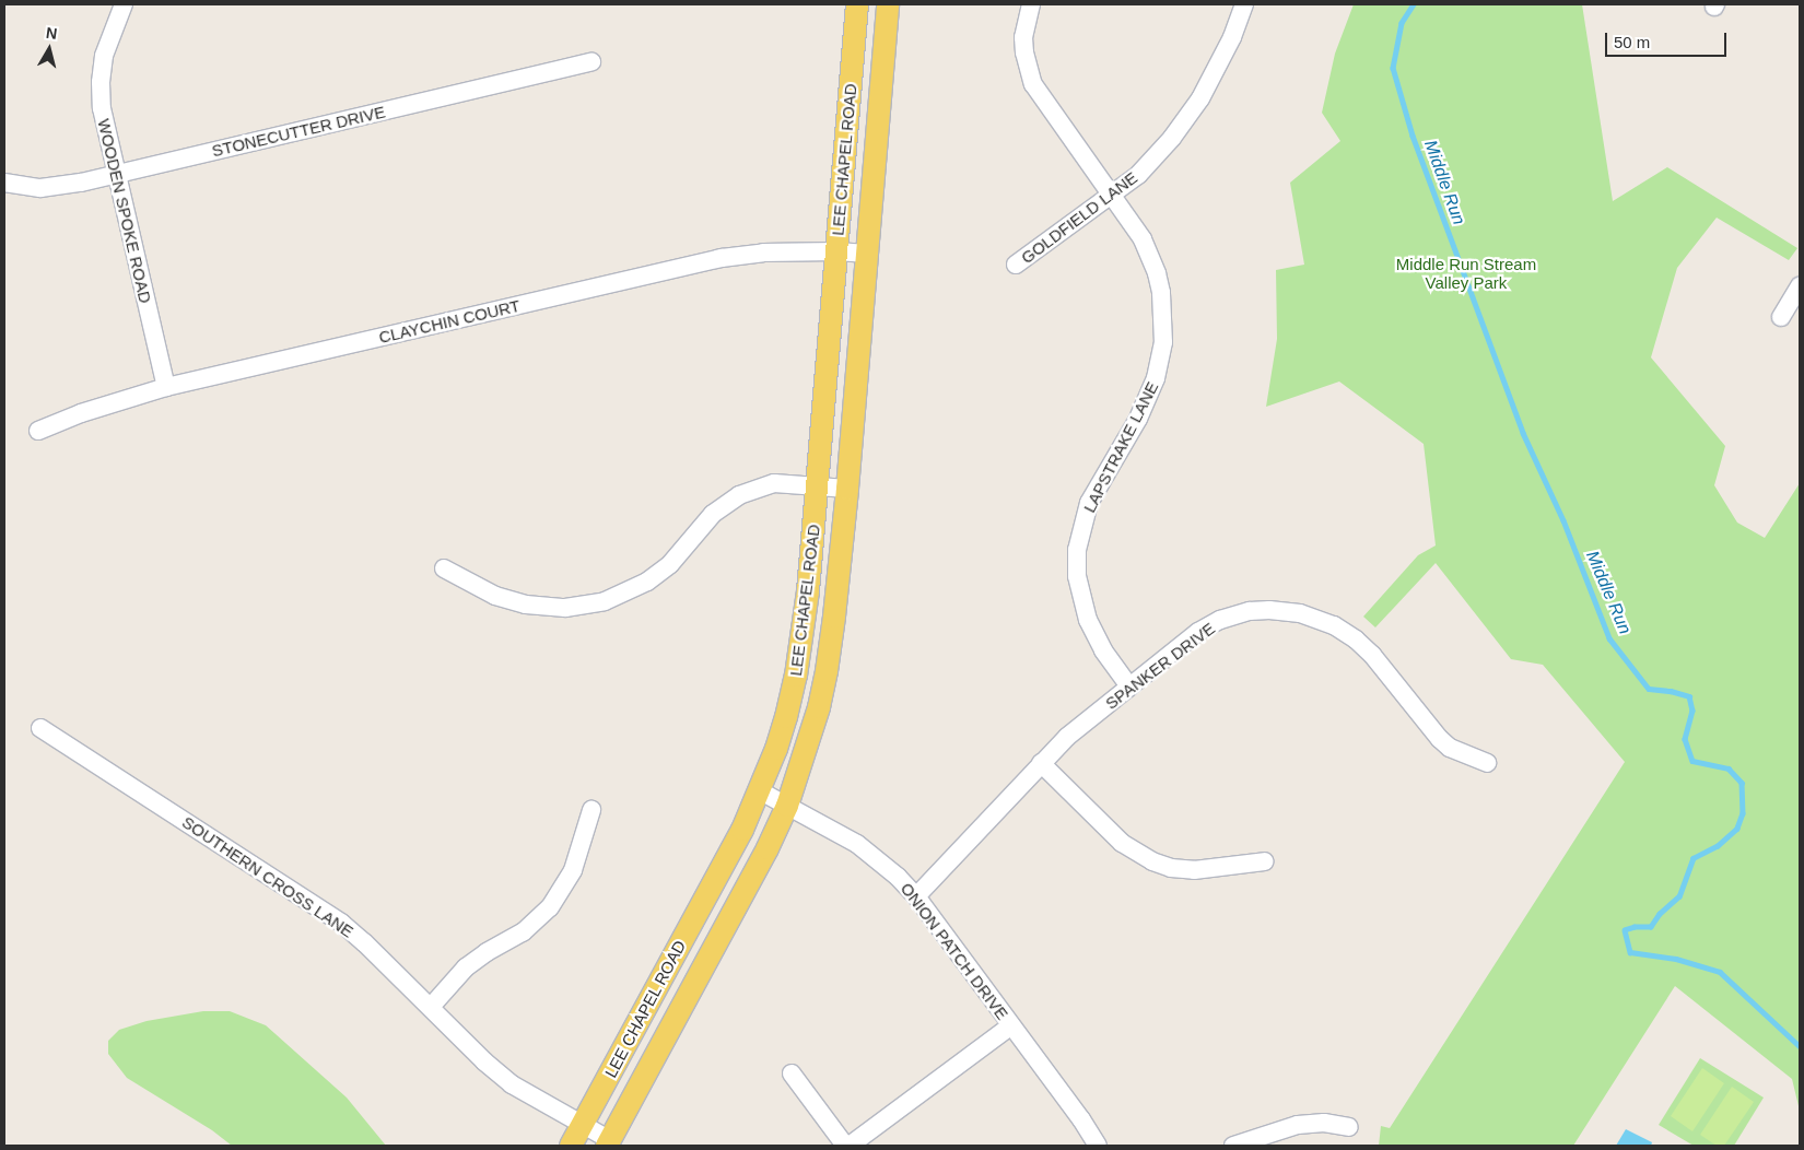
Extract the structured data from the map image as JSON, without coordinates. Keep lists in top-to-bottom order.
{
  "streets": {
    "main road": ["LEE CHAPEL ROAD"],
    "street": [
      "STONECUTTER DRIVE",
      "WOODEN SPOKE ROAD",
      "GOLDFIELD LANE",
      "CLAYCHIN COURT",
      "LAPSTRAKE LANE",
      "SPANKER DRIVE",
      "SOUTHERN CROSS LANE",
      "ONION PATCH DRIVE"
    ]
  },
  "crossings": [
    ["STONECUTTER DRIVE", "WOODEN SPOKE ROAD"],
    ["LEE CHAPEL ROAD", "CLAYCHIN COURT"],
    ["LEE CHAPEL ROAD", "SOUTHERN CROSS LANE"],
    ["LEE CHAPEL ROAD", "ONION PATCH DRIVE"],
    ["WOODEN SPOKE ROAD", "CLAYCHIN COURT"],
    ["GOLDFIELD LANE", "LAPSTRAKE LANE"],
    ["LAPSTRAKE LANE", "SPANKER DRIVE"],
    ["SPANKER DRIVE", "ONION PATCH DRIVE"]
  ],
  "water": ["Middle Run"],
  "parks": ["Middle Run Stream Valley Park"],
  "scale_bar": "50 m",
  "north": "top"
}
